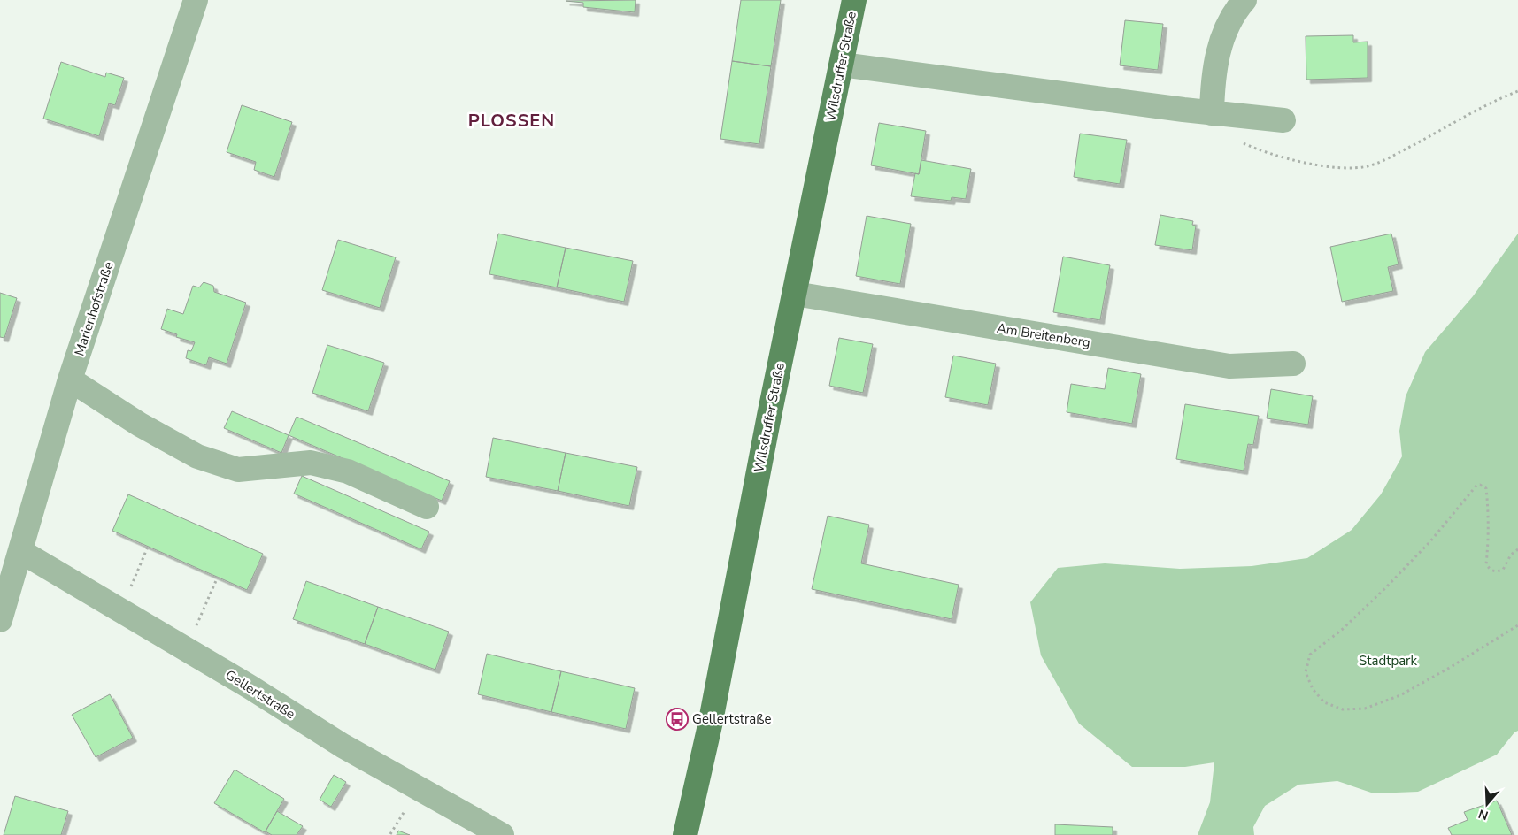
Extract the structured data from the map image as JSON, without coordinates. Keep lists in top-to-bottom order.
{
  "streets": {
    "main road": ["Wilsdruffer Straße"],
    "street": ["Marienhofstraße", "Am Breitenberg", "Gellertstraße"]
  },
  "crossings": [
    ["Wilsdruffer Straße", "Am Breitenberg"],
    ["Marienhofstraße", "Gellertstraße"]
  ],
  "districts": ["PLOSSEN"],
  "parks": ["Stadtpark"],
  "places": {
    "bus stop": ["Gellertstraße"]
  },
  "north": "bottom"
}
